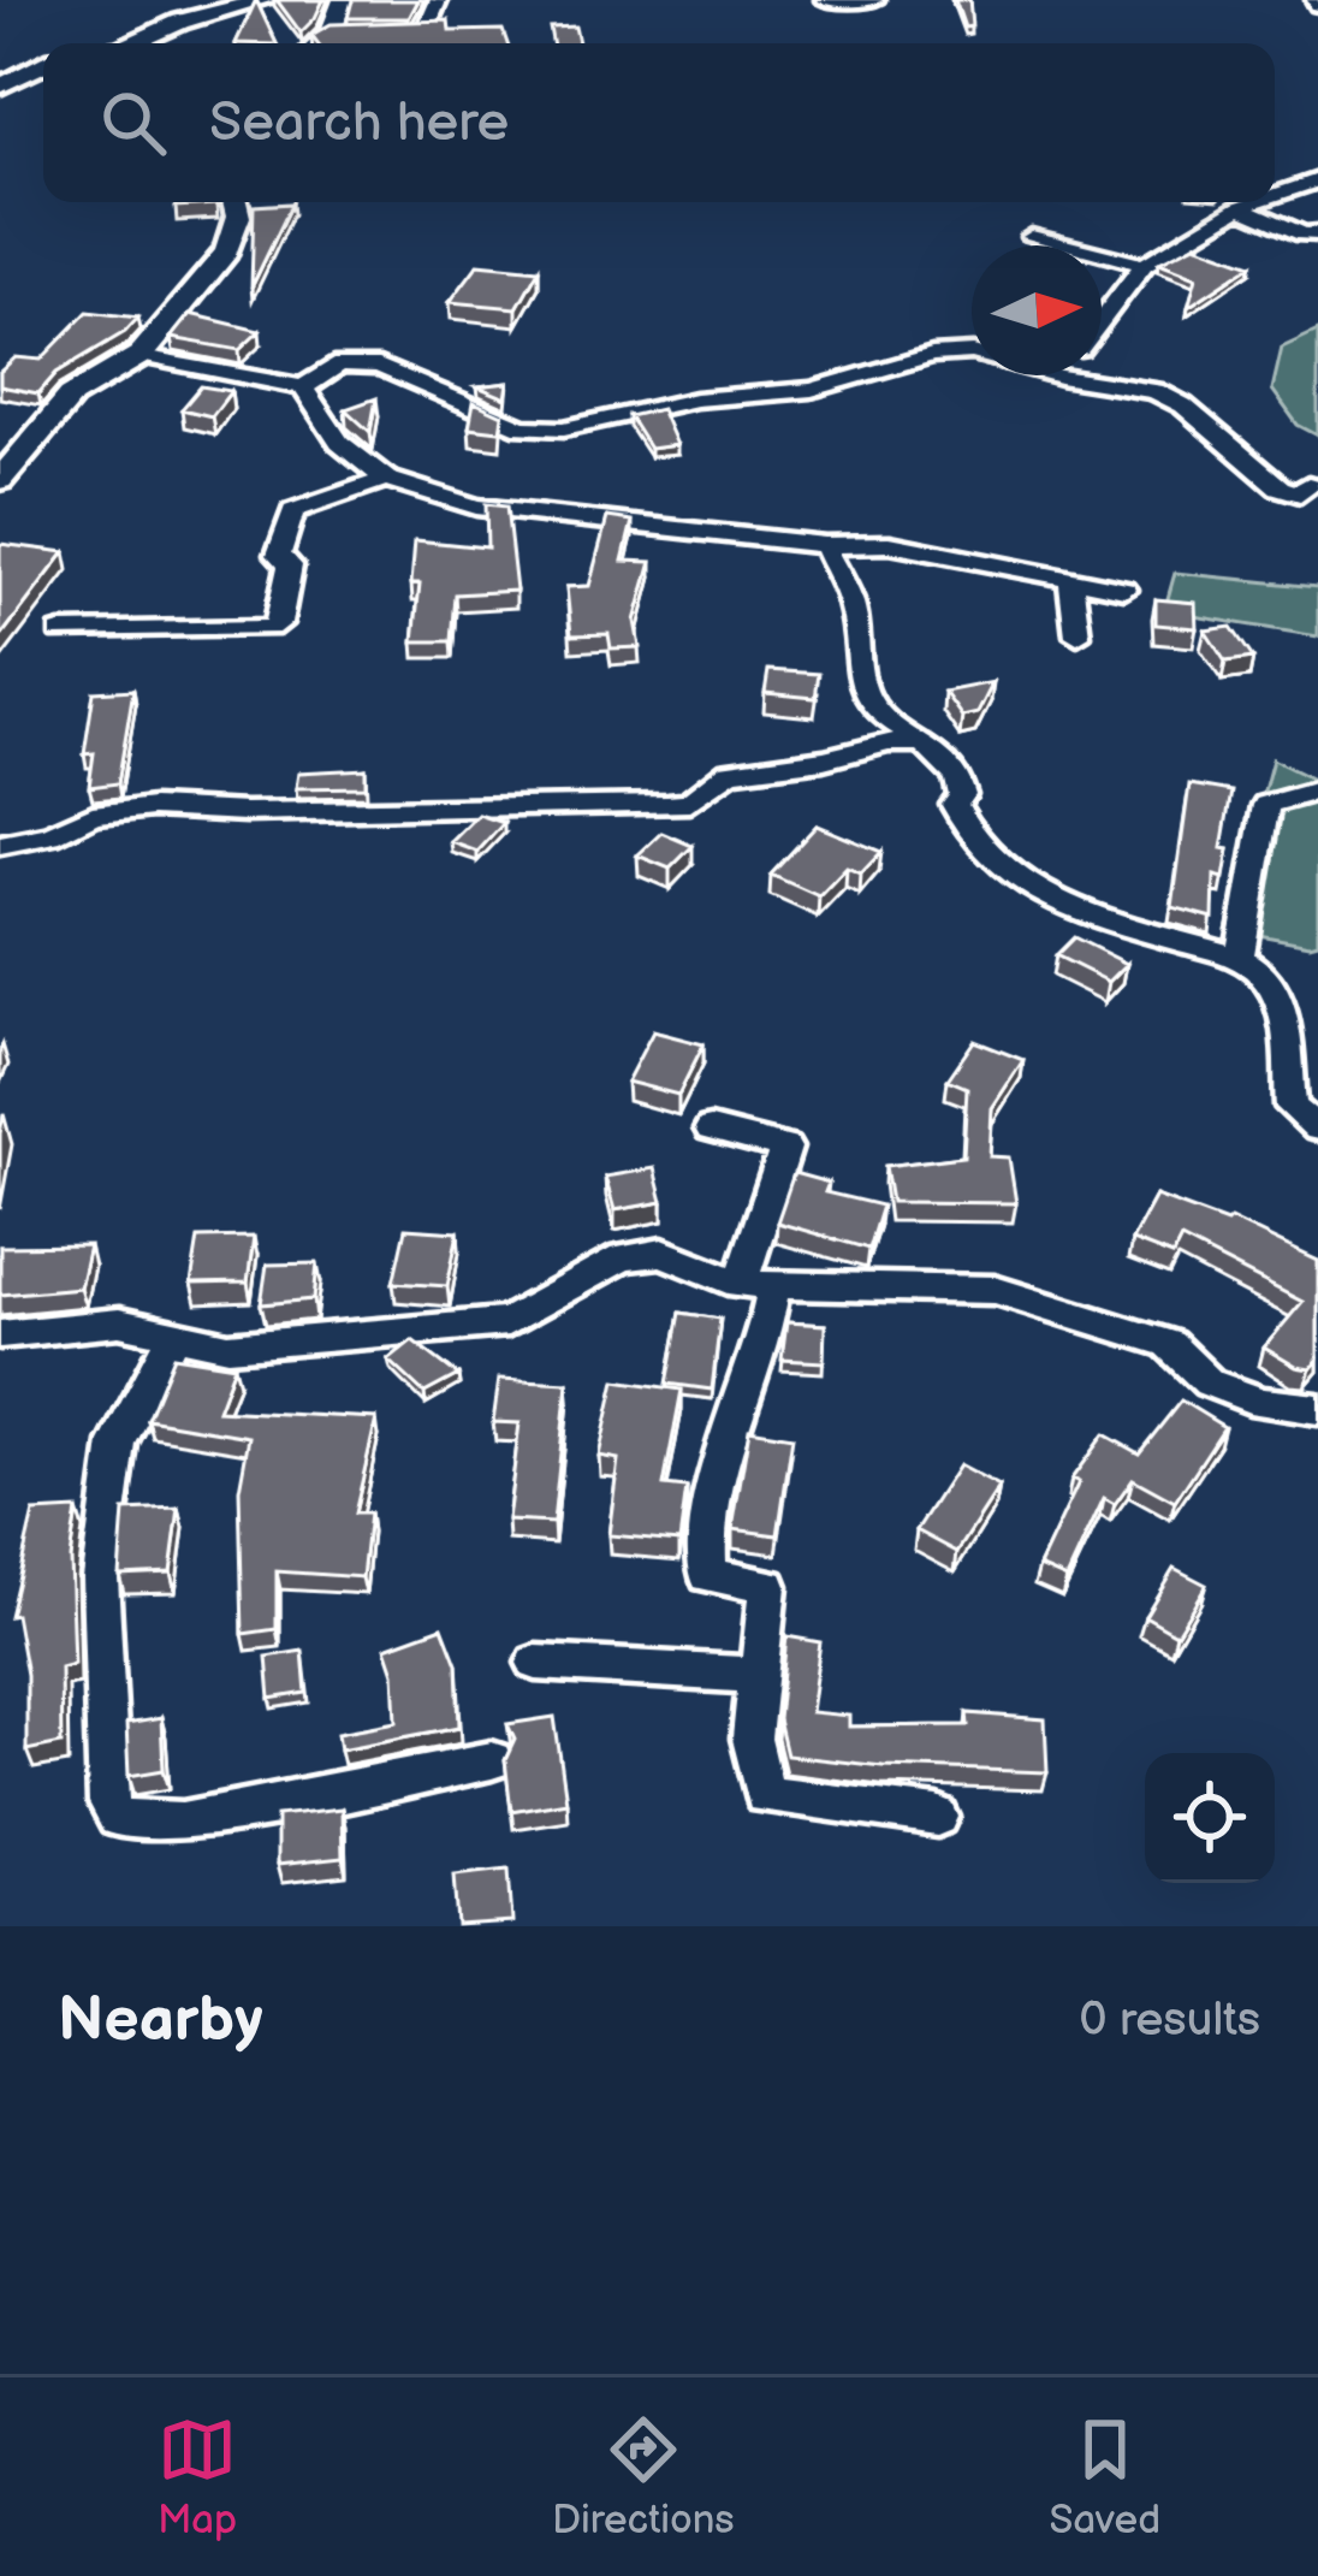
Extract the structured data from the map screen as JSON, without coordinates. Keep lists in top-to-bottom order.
{
  "north": "right",
  "page": {
    "search": "Search here",
    "heading": ["Nearby", "0 results"],
    "nav": ["Map", "Directions", "Saved"]
  }
}
